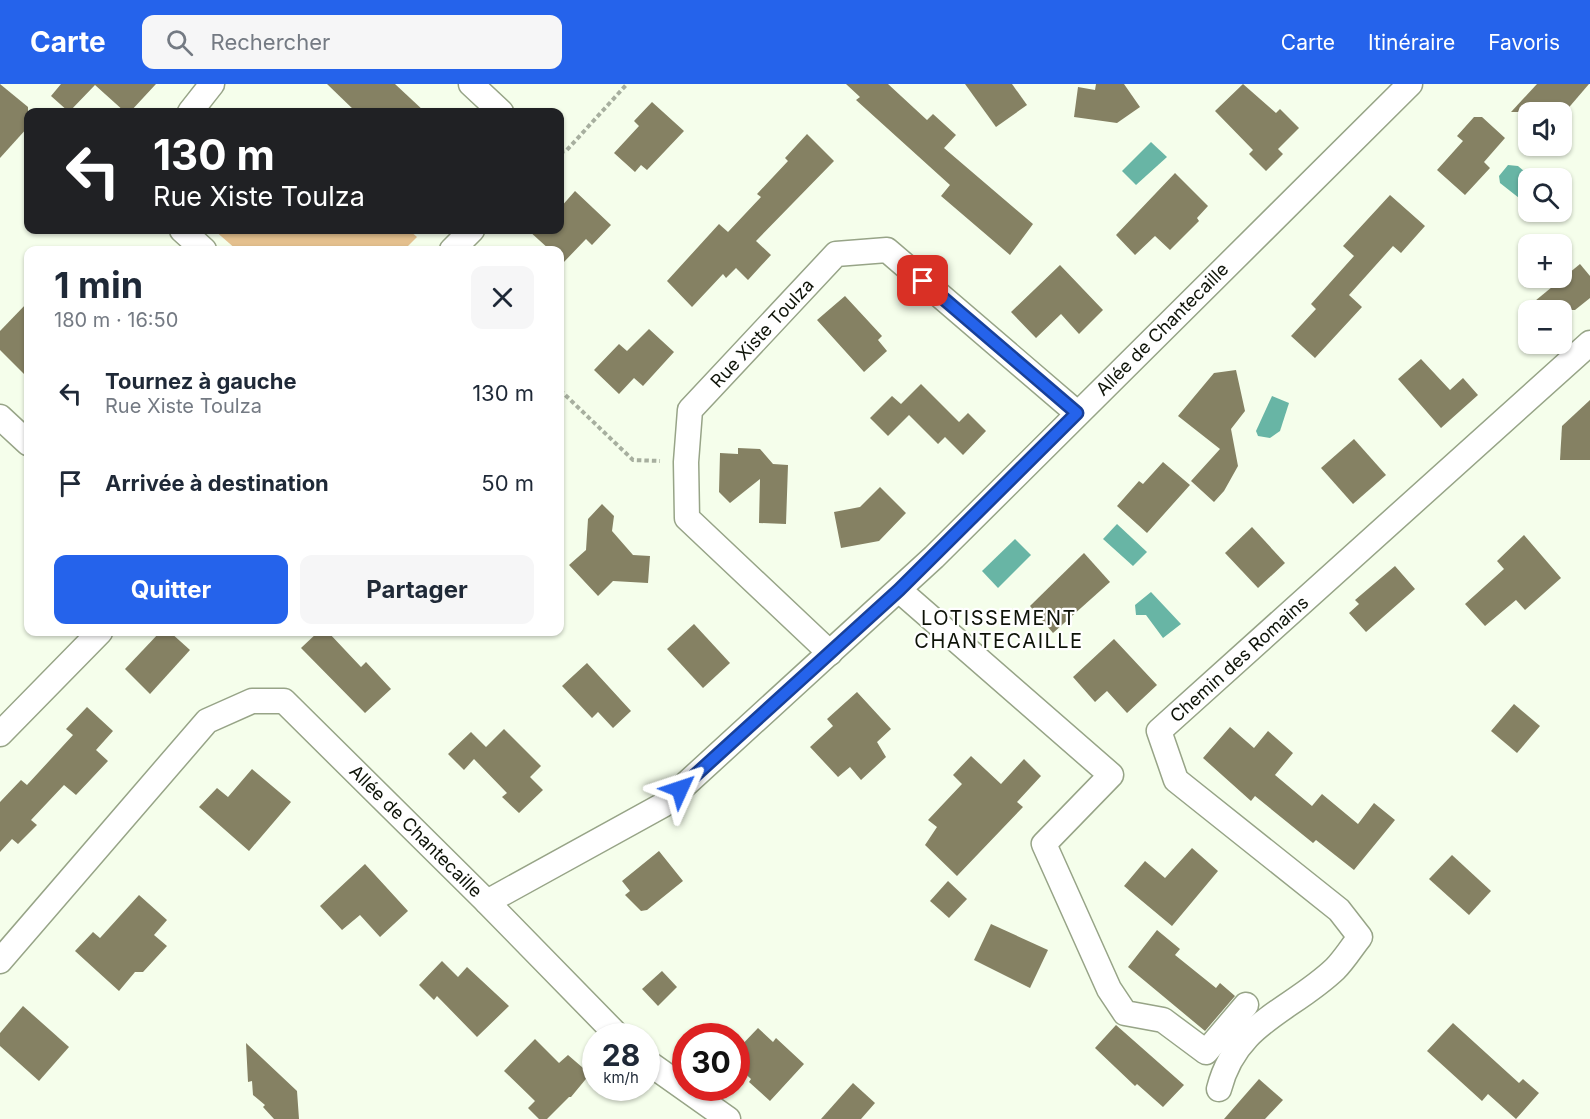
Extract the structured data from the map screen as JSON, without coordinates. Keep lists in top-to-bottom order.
{
  "streets": {
    "street": ["Allée de Chantecaille", "Rue Xiste Toulza", "Chemin des Romains"]
  },
  "crossings": [
    ["Allée de Chantecaille", "Rue Xiste Toulza"]
  ],
  "districts": ["LOTISSEMENT CHANTECAILLE"],
  "page": {
    "header": "Carte",
    "search": "Rechercher",
    "nav": ["Carte", "Itinéraire", "Favoris"],
    "map_buttons": ["+", "−"],
    "turn": ["130 m", "Rue Xiste Toulza"],
    "heading": ["1 min", "180 m · 16:50"],
    "list": [
      {
        "name": "Tournez à gauche",
        "note": "Rue Xiste Toulza",
        "value": "130 m"
      },
      {
        "name": "Arrivée à destination",
        "value": "50 m"
      }
    ],
    "buttons": ["Quitter", "Partager"],
    "speed": "28 km/h",
    "limit": "30"
  }
}
